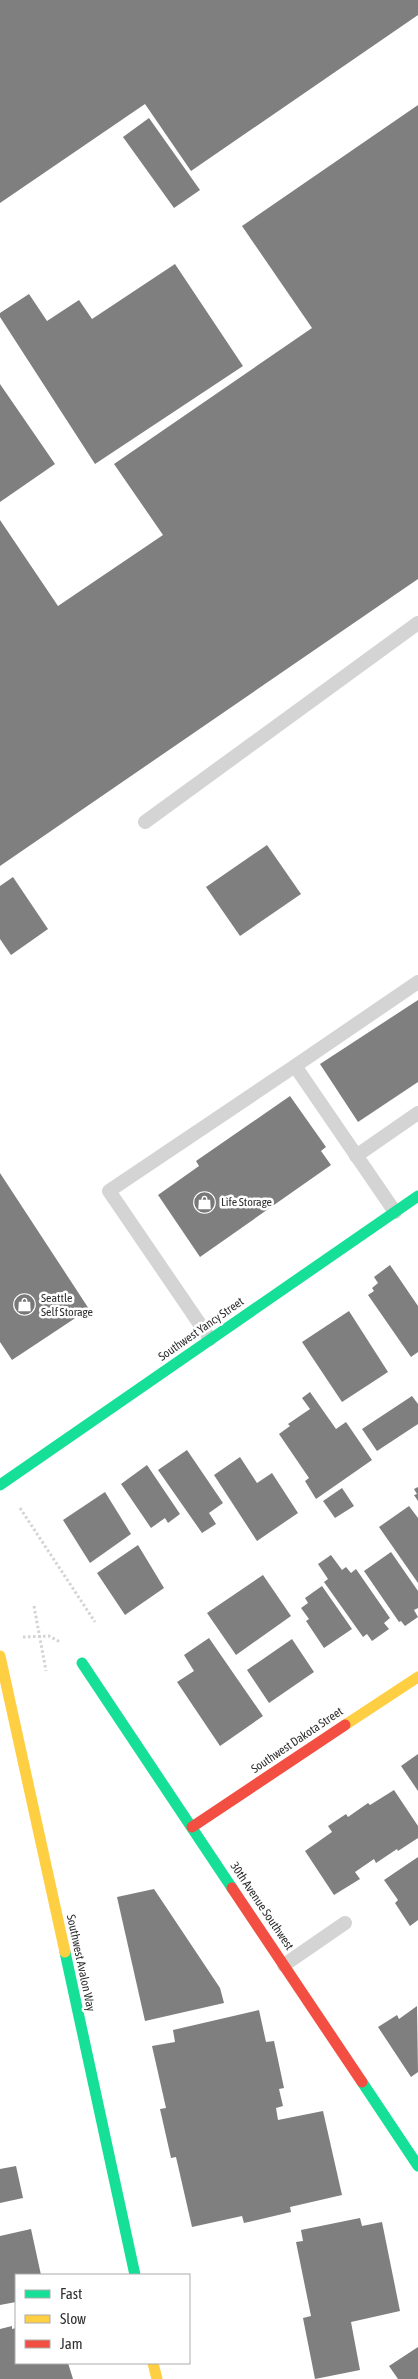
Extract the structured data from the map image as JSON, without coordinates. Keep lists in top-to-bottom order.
{
  "streets": {
    "street": [
      "Southwest Yancy Street",
      "Southwest Dakota Street",
      "30th Avenue Southwest",
      "Southwest Avalon Way"
    ]
  },
  "crossings": [
    ["Southwest Dakota Street", "30th Avenue Southwest"]
  ],
  "places": {
    "shop": ["Life Storage", "Seattle Self Storage"]
  },
  "legend": ["Fast", "Slow", "Jam"]
}
